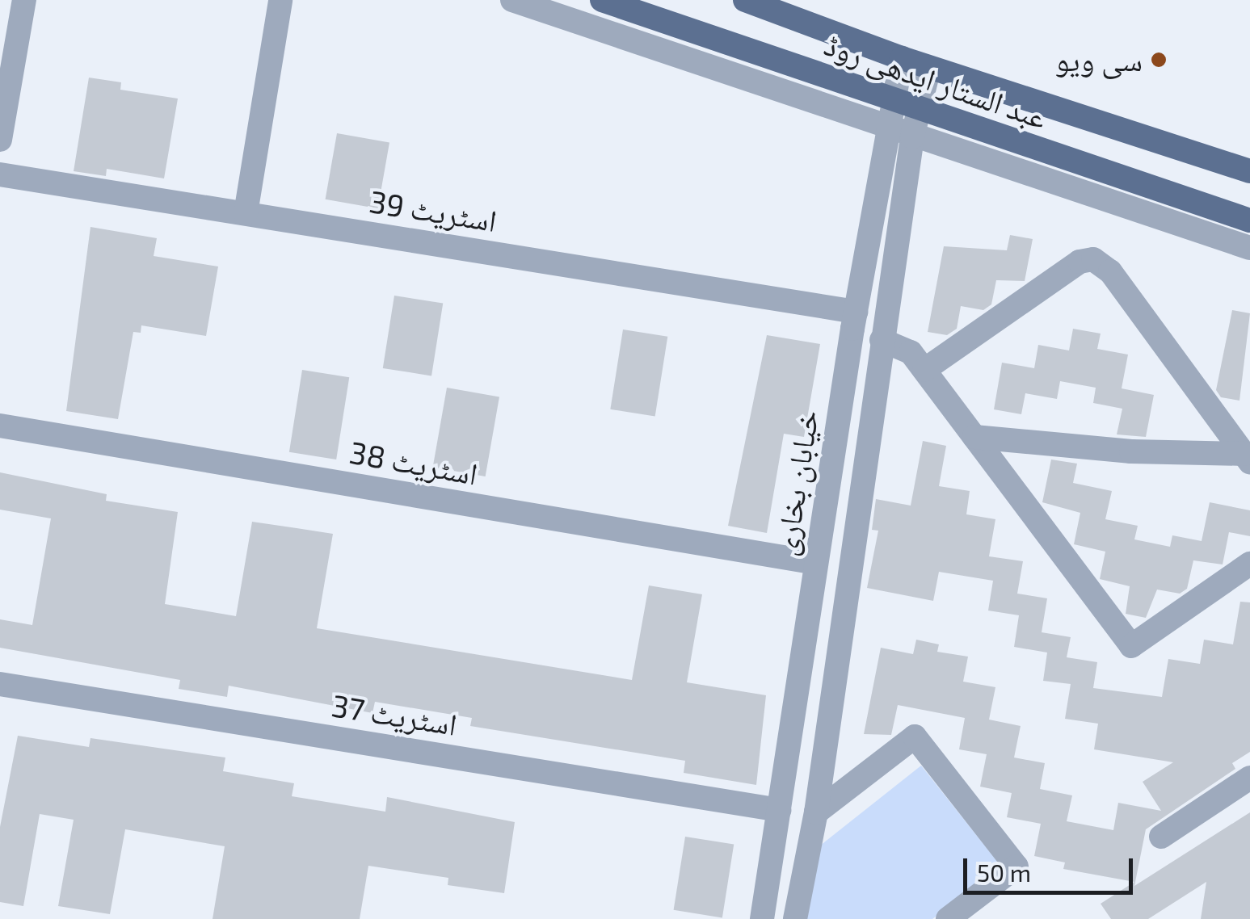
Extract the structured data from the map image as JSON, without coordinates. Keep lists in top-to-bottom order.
{
  "streets": {
    "main road": ["عبد الستار ایدھی روڈ"],
    "street": [
      "اسٹریٹ 39",
      "اسٹریٹ 38",
      "خیابان بخاری",
      "اسٹریٹ 37"
    ]
  },
  "crossings": [
    ["عبد الستار ایدھی روڈ", "خیابان بخاری"],
    ["اسٹریٹ 39", "خیابان بخاری"],
    ["اسٹریٹ 38", "خیابان بخاری"],
    ["خیابان بخاری", "اسٹریٹ 37"]
  ],
  "places": ["سی ویو"],
  "scale_bar": "50 m"
}
